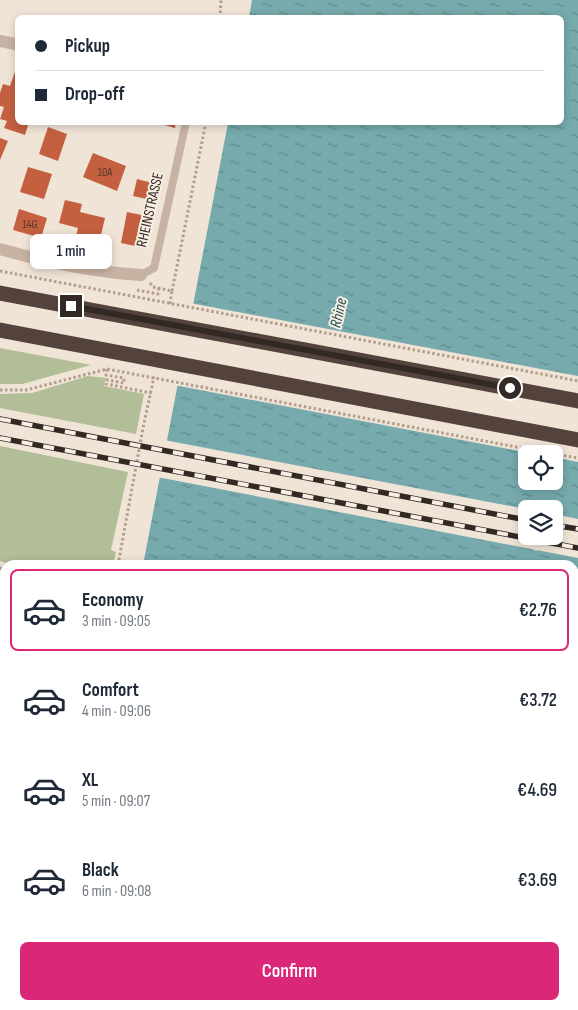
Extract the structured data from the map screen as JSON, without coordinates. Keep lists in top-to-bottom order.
{
  "streets": {
    "lane": ["RHEINSTRASSE"]
  },
  "water": ["Rhine"],
  "house_numbers": ["10A", "14G"],
  "page": {
    "banner": ["Pickup", "Drop-off"],
    "bubble": "1 min",
    "list": [
      {
        "name": "Economy",
        "note": "3 min · 09:05",
        "value": "€2.76"
      },
      {
        "name": "Comfort",
        "note": "4 min · 09:06",
        "value": "€3.72"
      },
      {
        "name": "XL",
        "note": "5 min · 09:07",
        "value": "€4.69"
      },
      {
        "name": "Black",
        "note": "6 min · 09:08",
        "value": "€3.69"
      }
    ],
    "buttons": "Confirm"
  }
}
